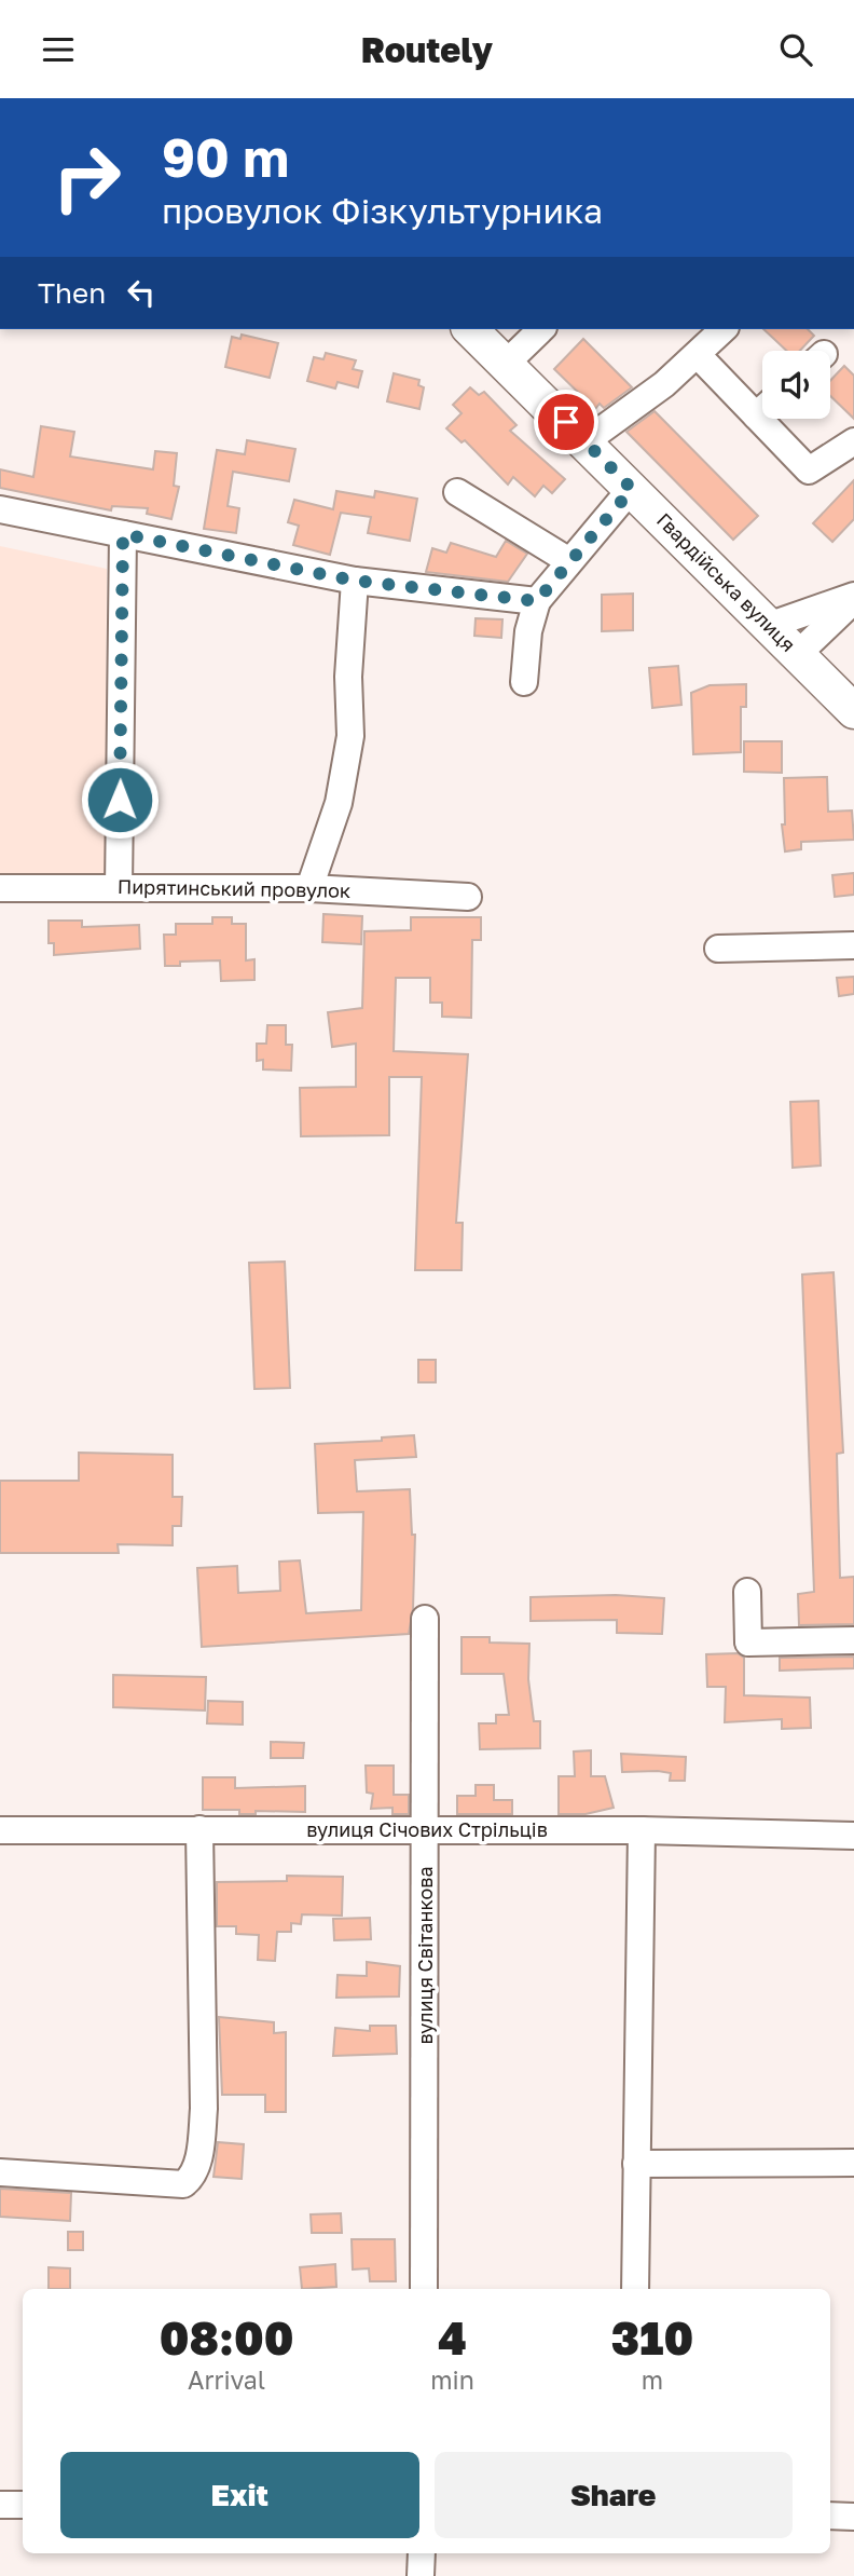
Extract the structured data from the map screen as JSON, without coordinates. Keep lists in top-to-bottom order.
{
  "streets": {
    "main road": ["Гвардійська вулиця"],
    "street": ["Пирятинський провулок", "вулиця Січових Стрільців", "вулиця Світанкова"]
  },
  "crossings": [
    ["вулиця Січових Стрільців", "вулиця Світанкова"]
  ],
  "page": {
    "header": "Routely",
    "turn": ["90 m", "провулок Фізкультурника"],
    "then": "Then",
    "eta": [
      "08:00",
      "Arrival",
      "4",
      "min",
      "310",
      "m"
    ],
    "buttons": ["Exit", "Share"]
  }
}
